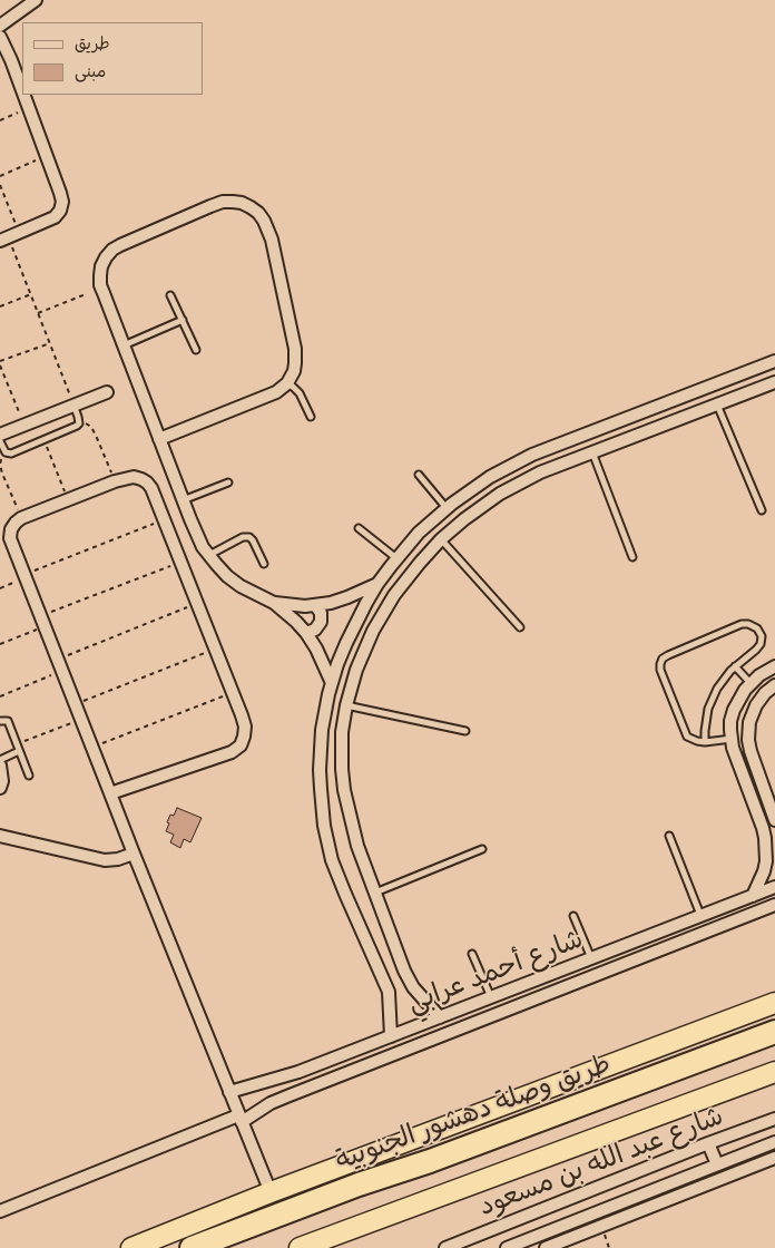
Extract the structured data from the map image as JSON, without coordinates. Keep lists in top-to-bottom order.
{
  "streets": {
    "highway": ["طريق وصلة دهشور الجنوبية"],
    "street": ["شارع أحمد عرابي", "شارع عبد الله بن مسعود"]
  },
  "legend": ["طريق", "مبنى"]
}
